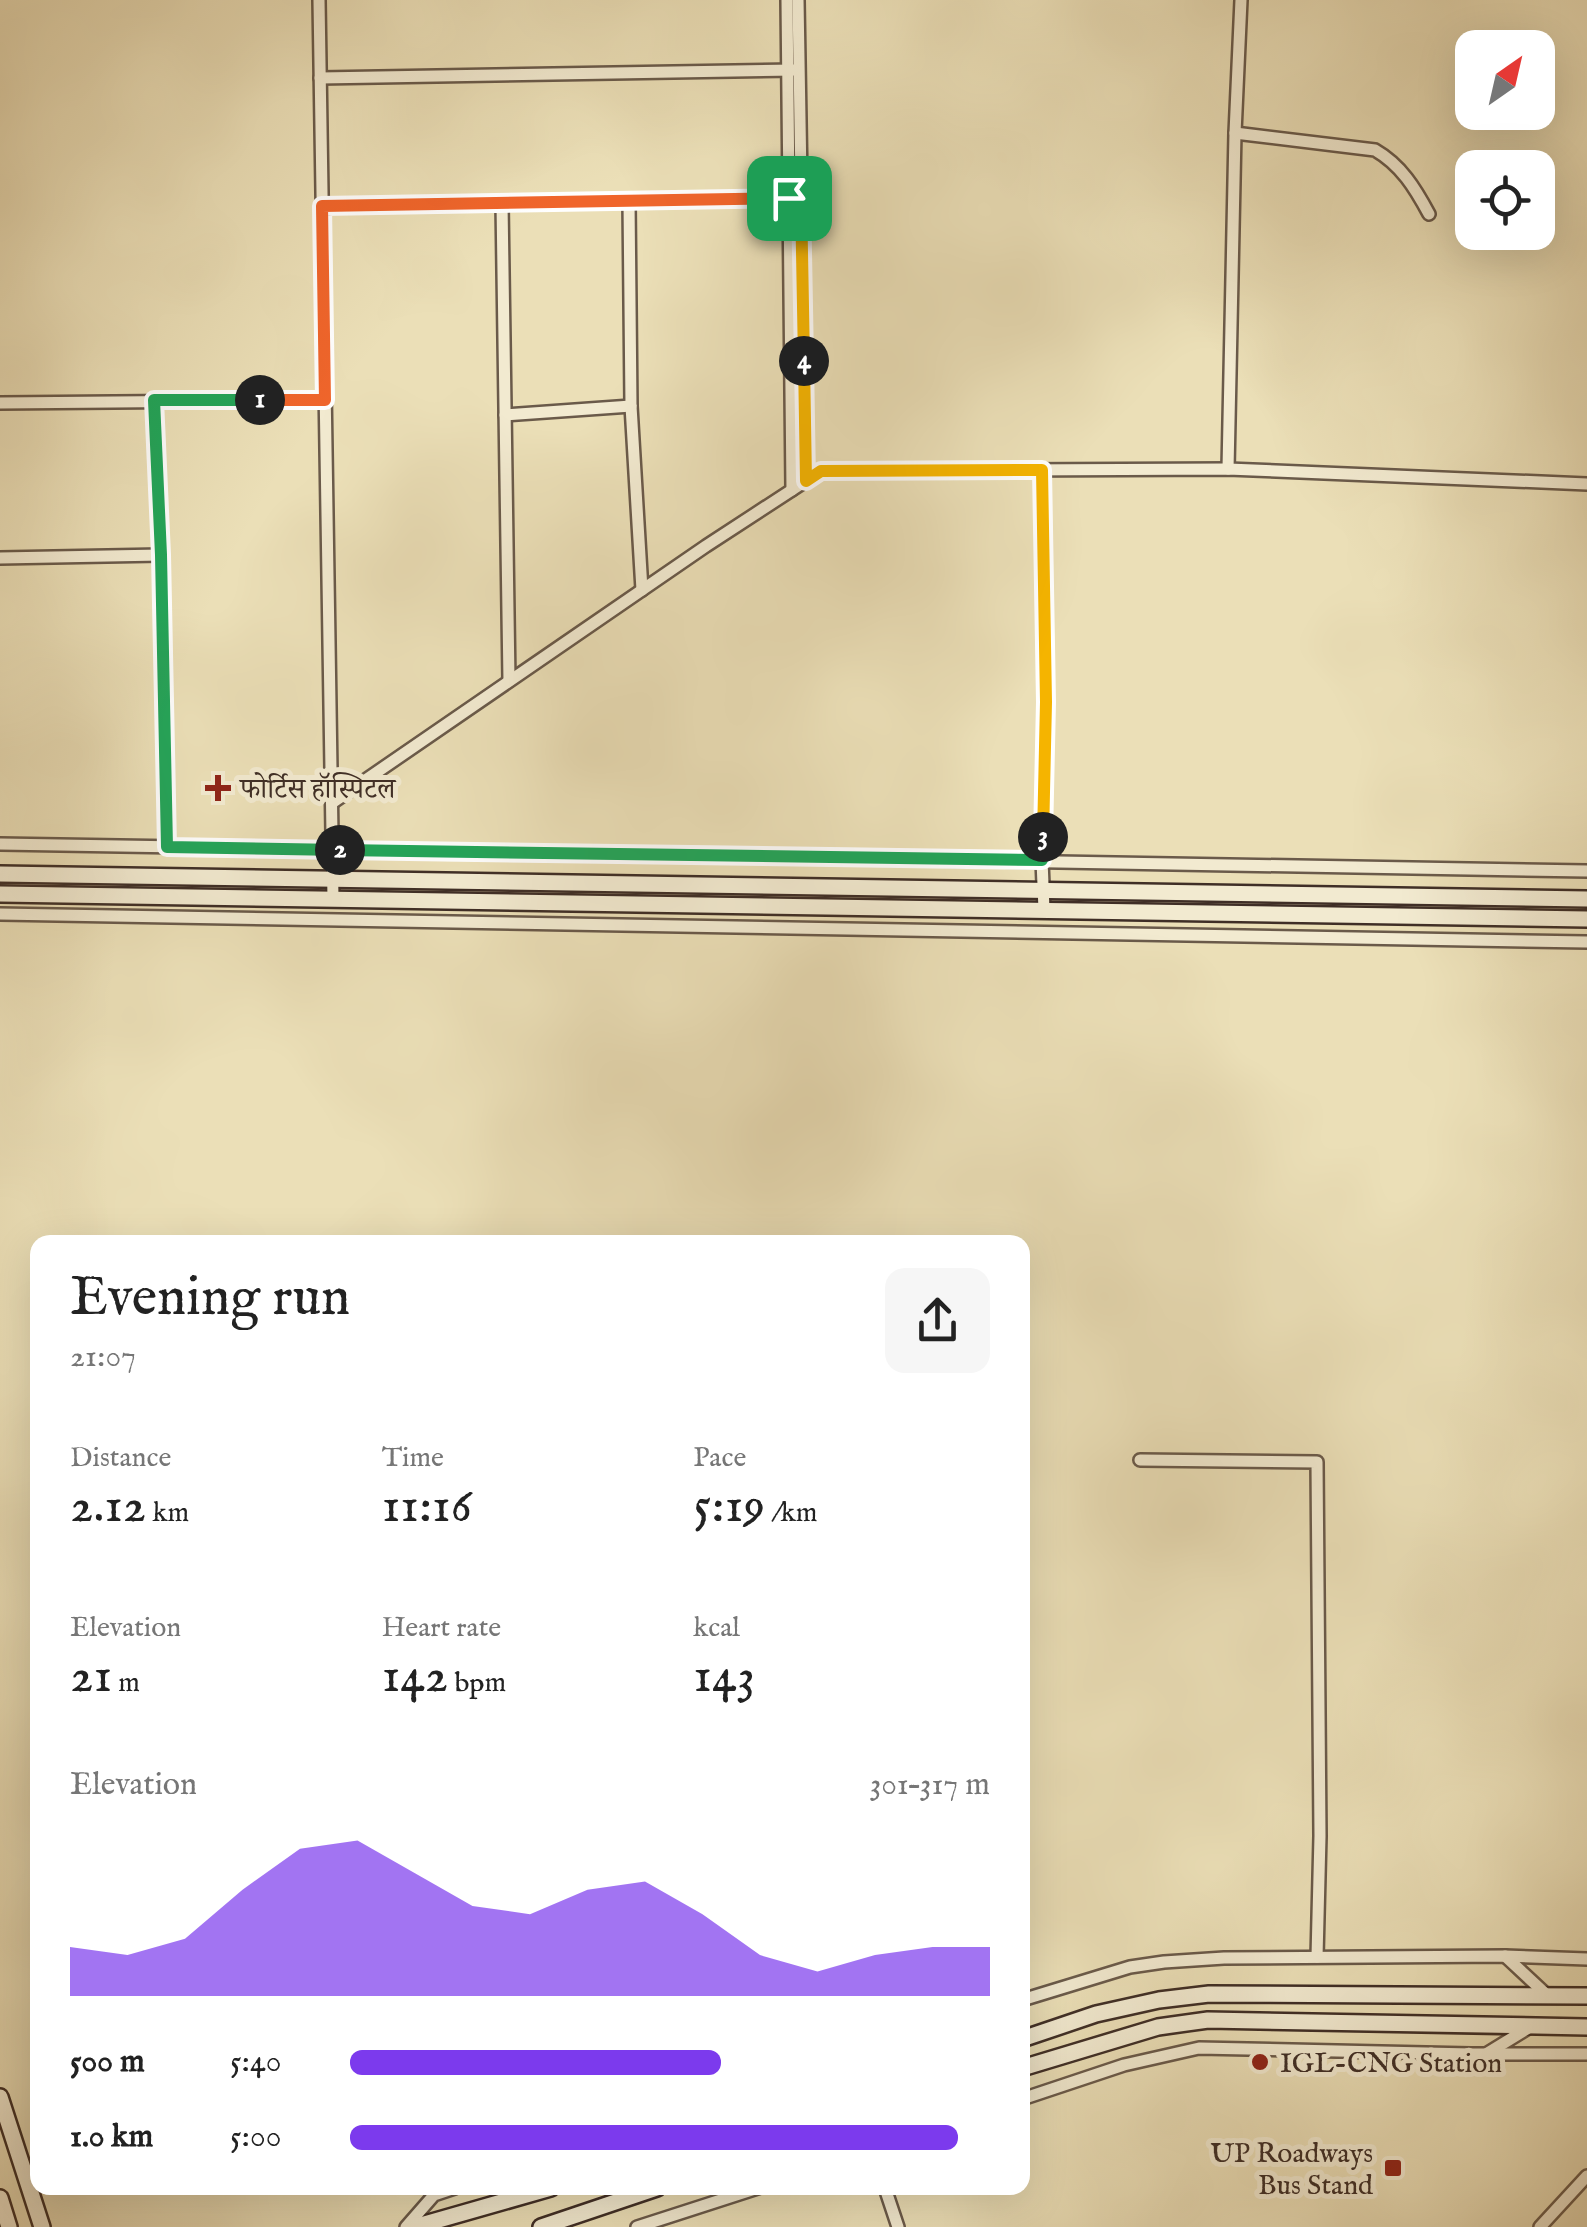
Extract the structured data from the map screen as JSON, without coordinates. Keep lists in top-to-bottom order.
{
  "places": {
    "health": ["फोर्टिस हॉस्पिटल"],
    "other": ["IGL-CNG Station"],
    "transit": ["UP Roadways Bus Stand"]
  },
  "north": "top right",
  "page": {
    "pins": [
      "4",
      "1",
      "3",
      "2"
    ],
    "heading": ["Evening run", "21:07"],
    "stats": [
      ["Distance", "2.12 km"],
      ["Time", "11:16"],
      ["Pace", "5:19 /km"],
      ["Elevation", "21 m"],
      ["Heart rate", "142 bpm"],
      ["kcal", "143"]
    ],
    "chart": ["Elevation", "301–317 m"],
    "list": [
      {
        "name": "500 m",
        "note": "5:40"
      },
      {
        "name": "1.0 km",
        "note": "5:00"
      }
    ]
  }
}
